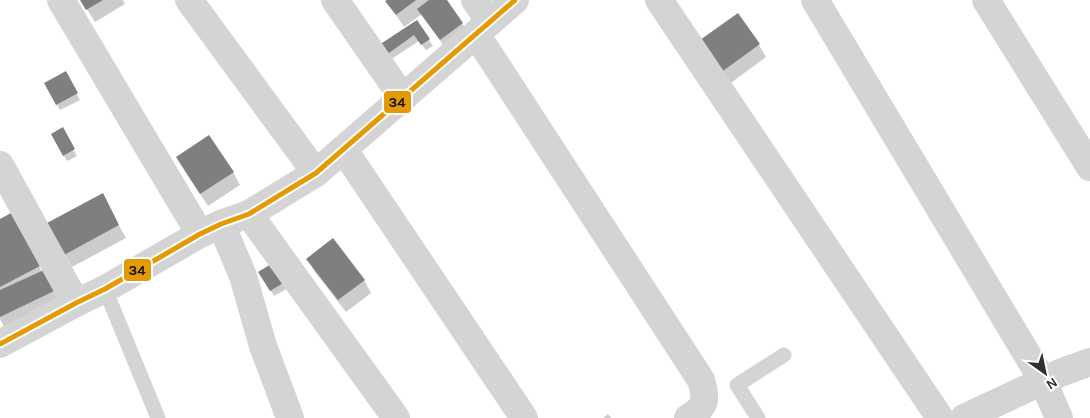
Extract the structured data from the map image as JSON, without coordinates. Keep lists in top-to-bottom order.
{
  "lines": ["transit line 34"],
  "north": "bottom right"
}
